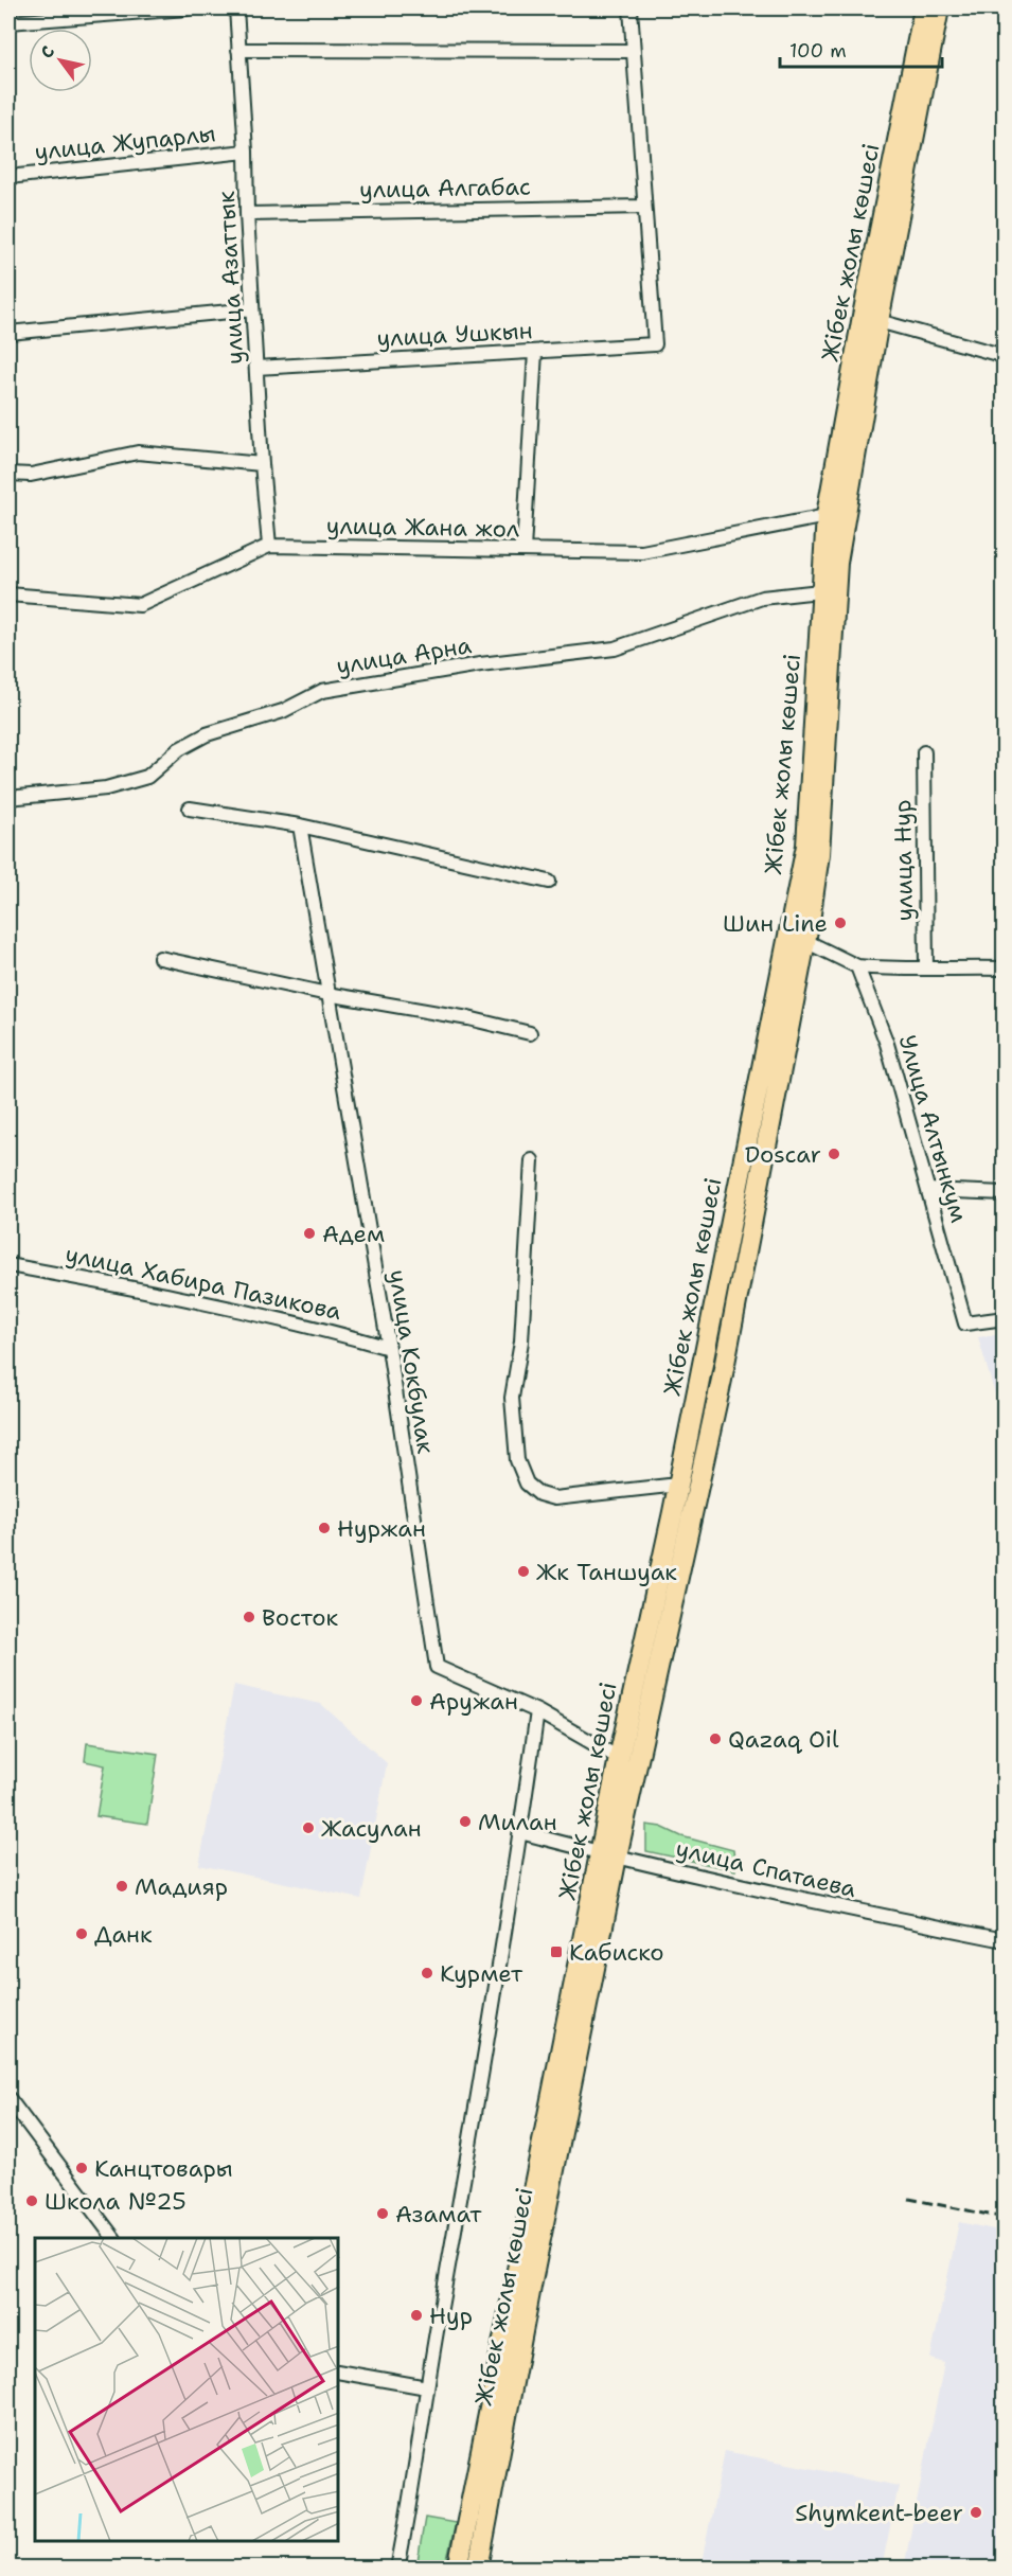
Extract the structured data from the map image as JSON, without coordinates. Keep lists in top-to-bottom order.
{
  "streets": {
    "main road": ["Жібек жолы көшесі"],
    "street": [
      "улица Жупарлы",
      "улица Алгабас",
      "улица Азаттык",
      "улица Ушкын",
      "улица Жана жол",
      "улица Арна",
      "улица Нур",
      "Улица Алтынкум",
      "улица Хабира Пазикова",
      "улица Кокбулак",
      "улица Спатаева"
    ]
  },
  "crossings": [
    ["улица Жупарлы", "улица Азаттык"],
    ["улица Алгабас", "улица Азаттык"],
    ["улица Алгабас", "улица Ушкын"],
    ["Жібек жолы көшесі", "улица Жана жол"],
    ["Жібек жолы көшесі", "улица Арна"],
    ["Жібек жолы көшесі", "улица Кокбулак"],
    ["Жібек жолы көшесі", "улица Спатаева"],
    ["улица Азаттык", "улица Ушкын"],
    ["улица Азаттык", "улица Жана жол"],
    ["улица Хабира Пазикова", "улица Кокбулак"]
  ],
  "places": {
    "other": [
      "Шин Line",
      "Doscar",
      "Адем",
      "Нуржан",
      "Жк Таншуак",
      "Восток",
      "Аружан",
      "Qazaq Oil",
      "Милан",
      "Жасулан",
      "Мадияр",
      "Данк",
      "Курмет",
      "Канцтовары",
      "Школа №25",
      "Азамат",
      "Нур",
      "Shymkent-beer"
    ],
    "transit": ["Кабиско"]
  },
  "scale_bar": "100 m",
  "north": "top left"
}
